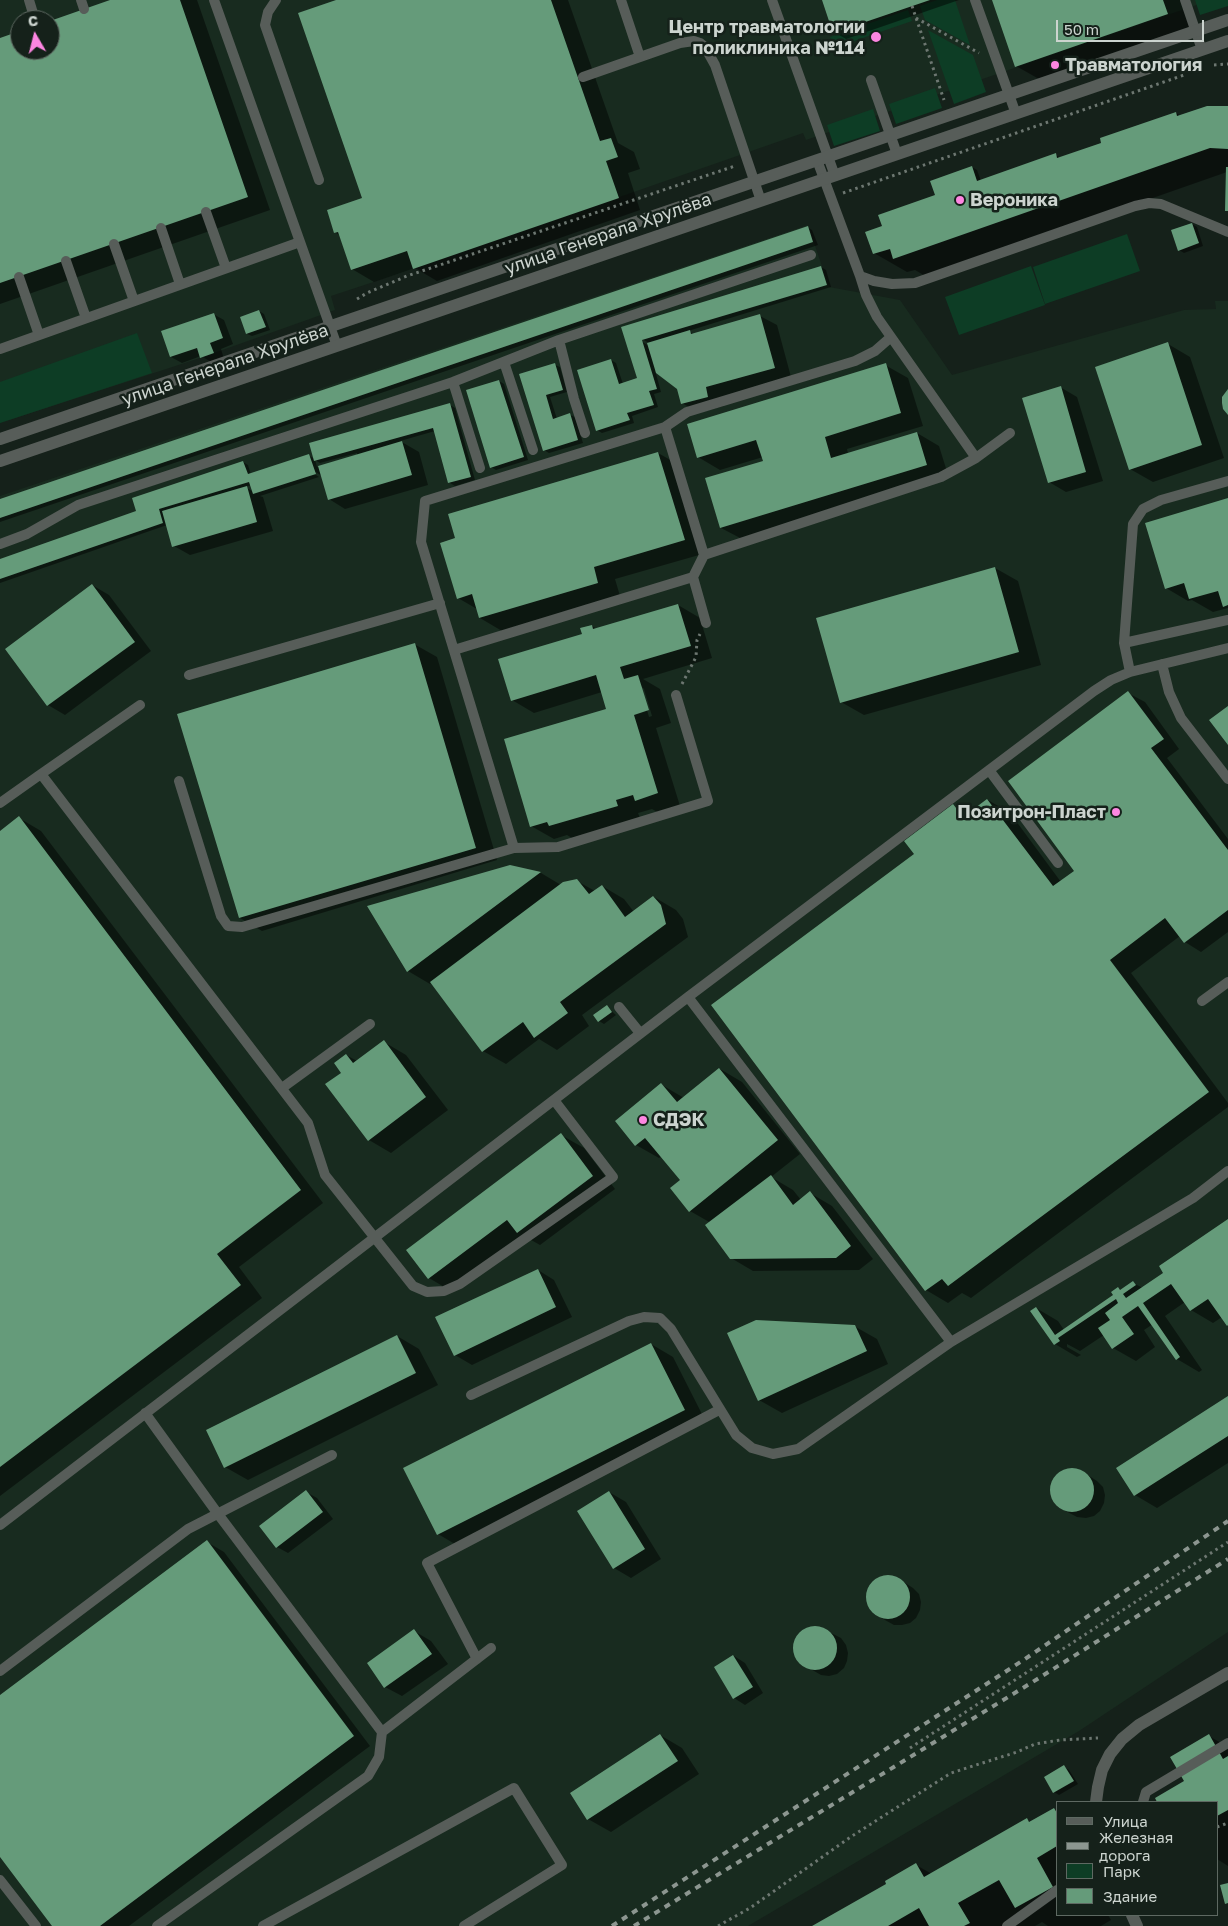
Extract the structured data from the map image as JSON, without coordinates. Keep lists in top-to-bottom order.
{
  "streets": {
    "street": ["улица Генерала Хрулёва"]
  },
  "places": [
    "Центр травматологии поликлиника №114",
    "Травматология",
    "Вероника",
    "Позитрон-Пласт",
    "СДЭК"
  ],
  "legend": [
    "Улица",
    "Железная дорога",
    "Парк",
    "Здание"
  ],
  "scale_bar": "50 m",
  "north": "top"
}
